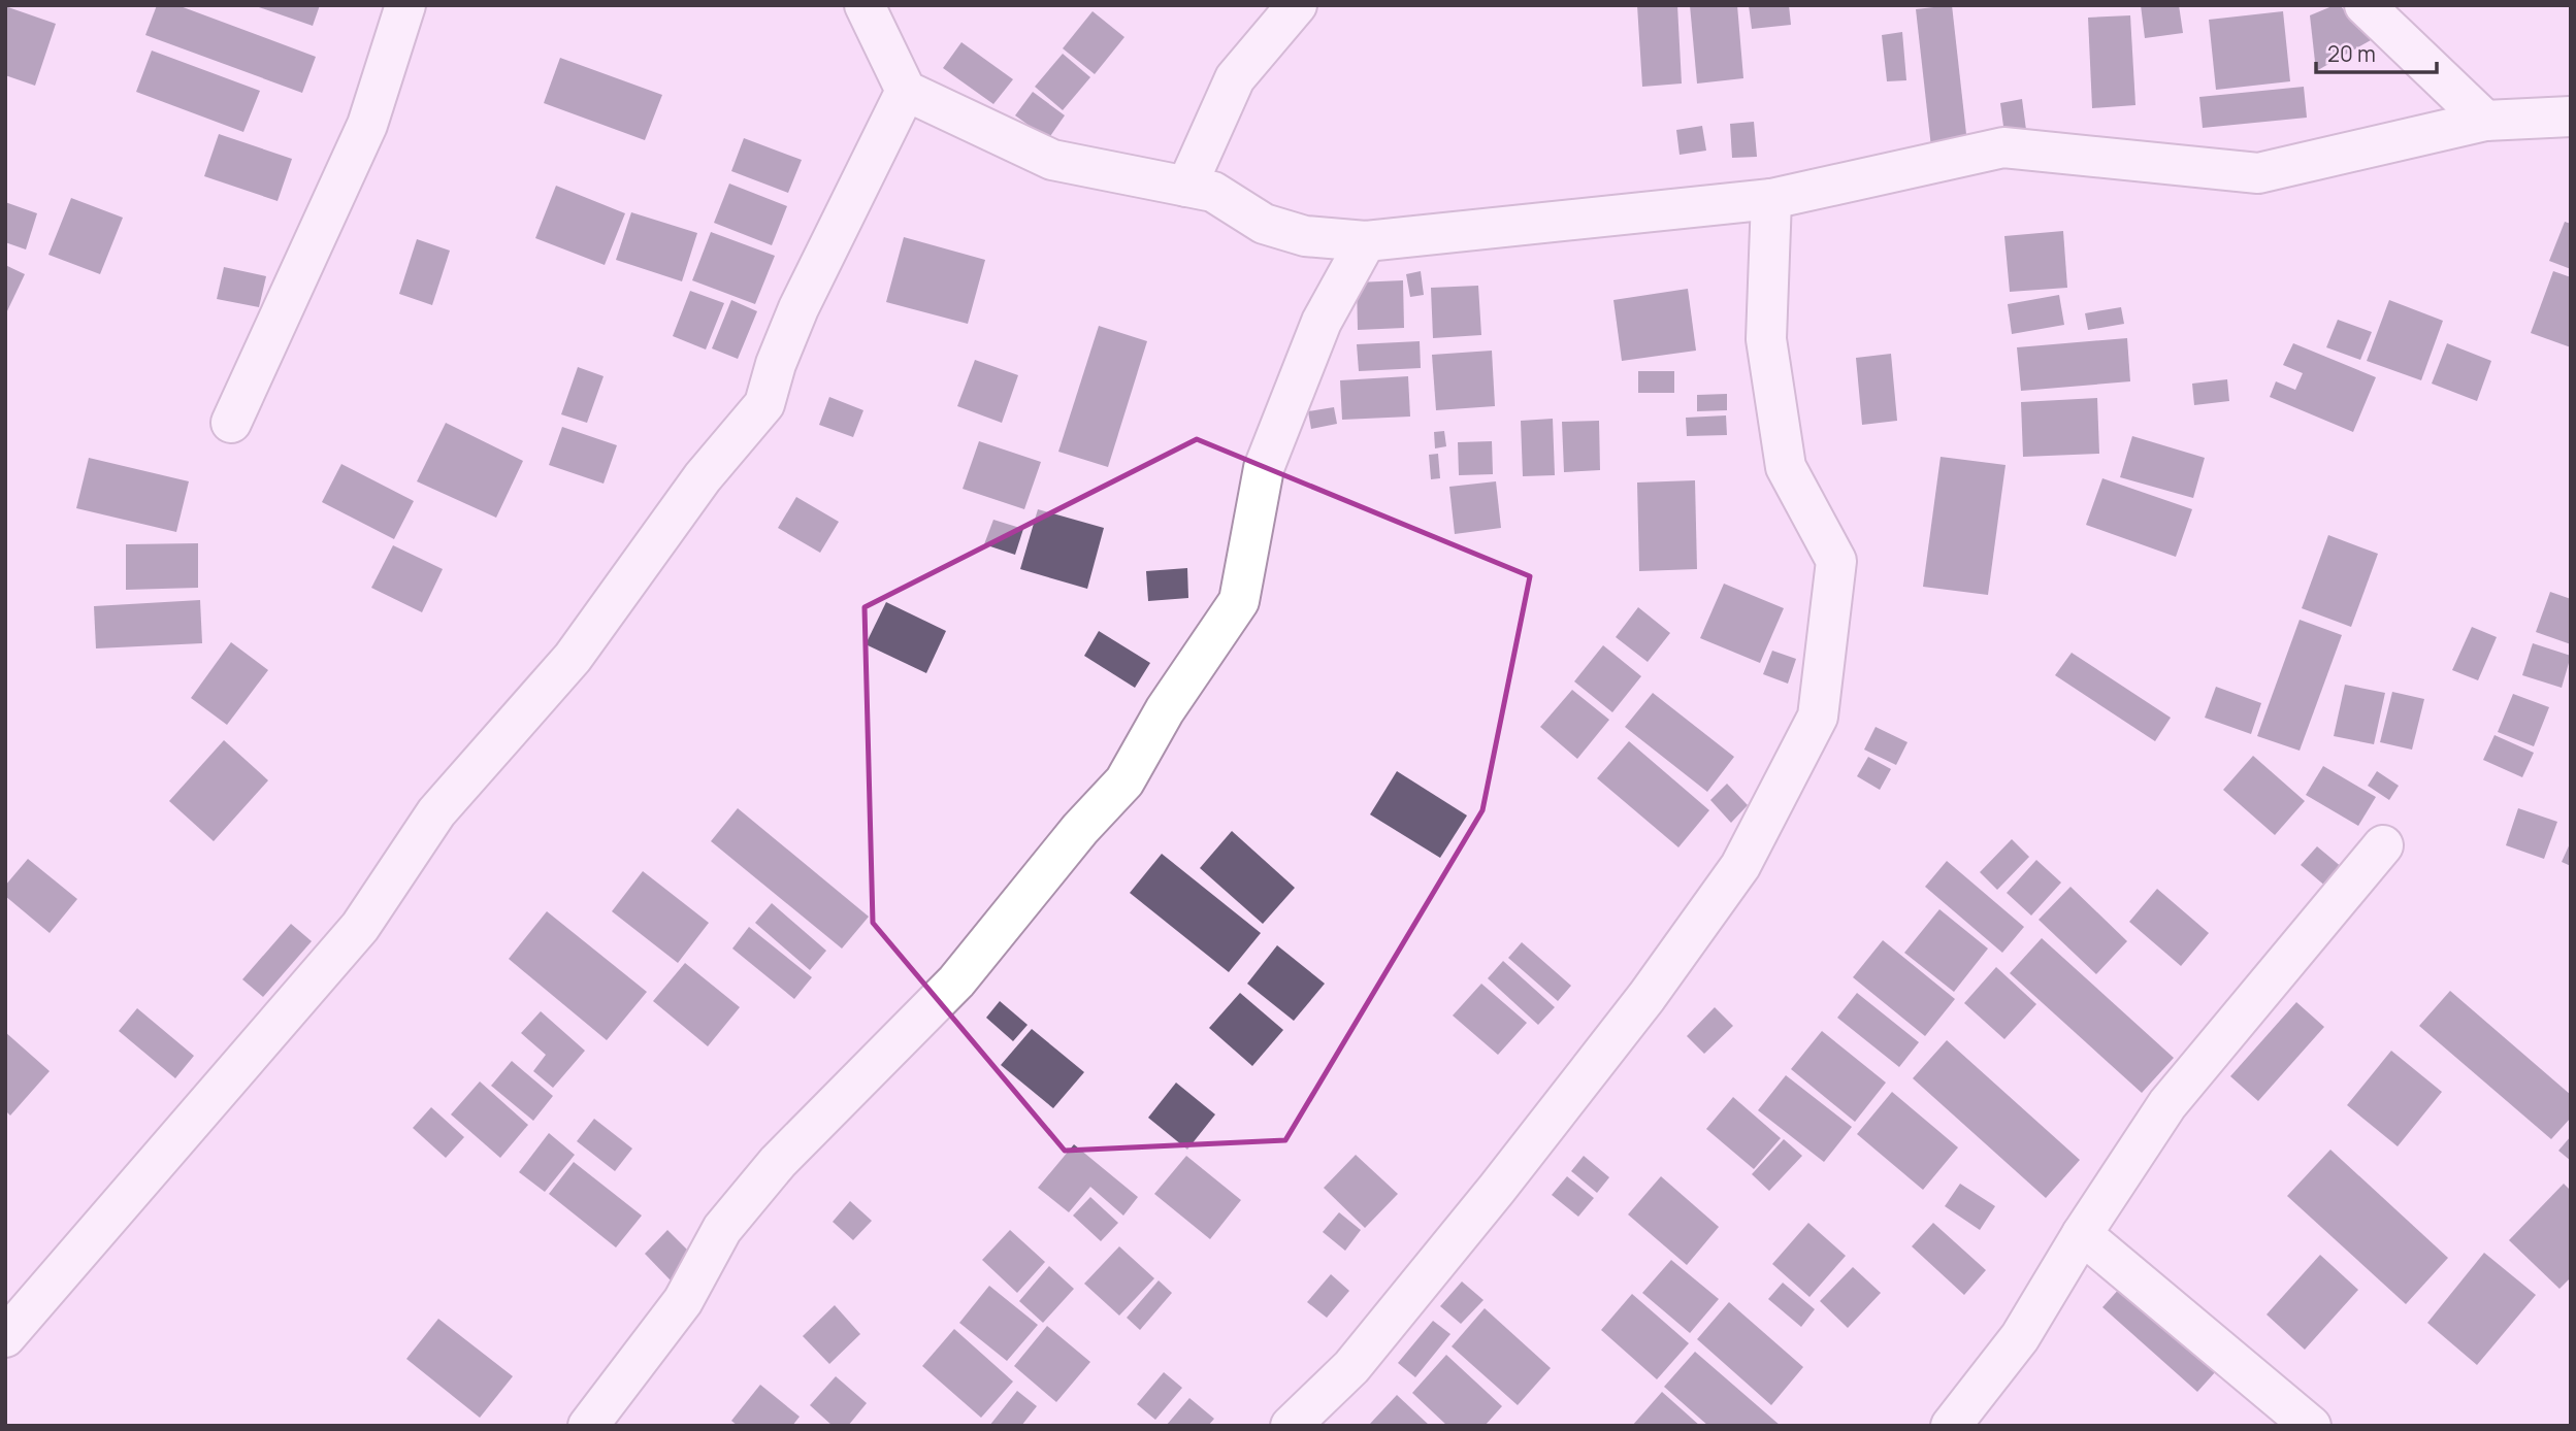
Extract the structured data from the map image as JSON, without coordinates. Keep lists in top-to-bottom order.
{
  "scale_bar": "20 m"
}
